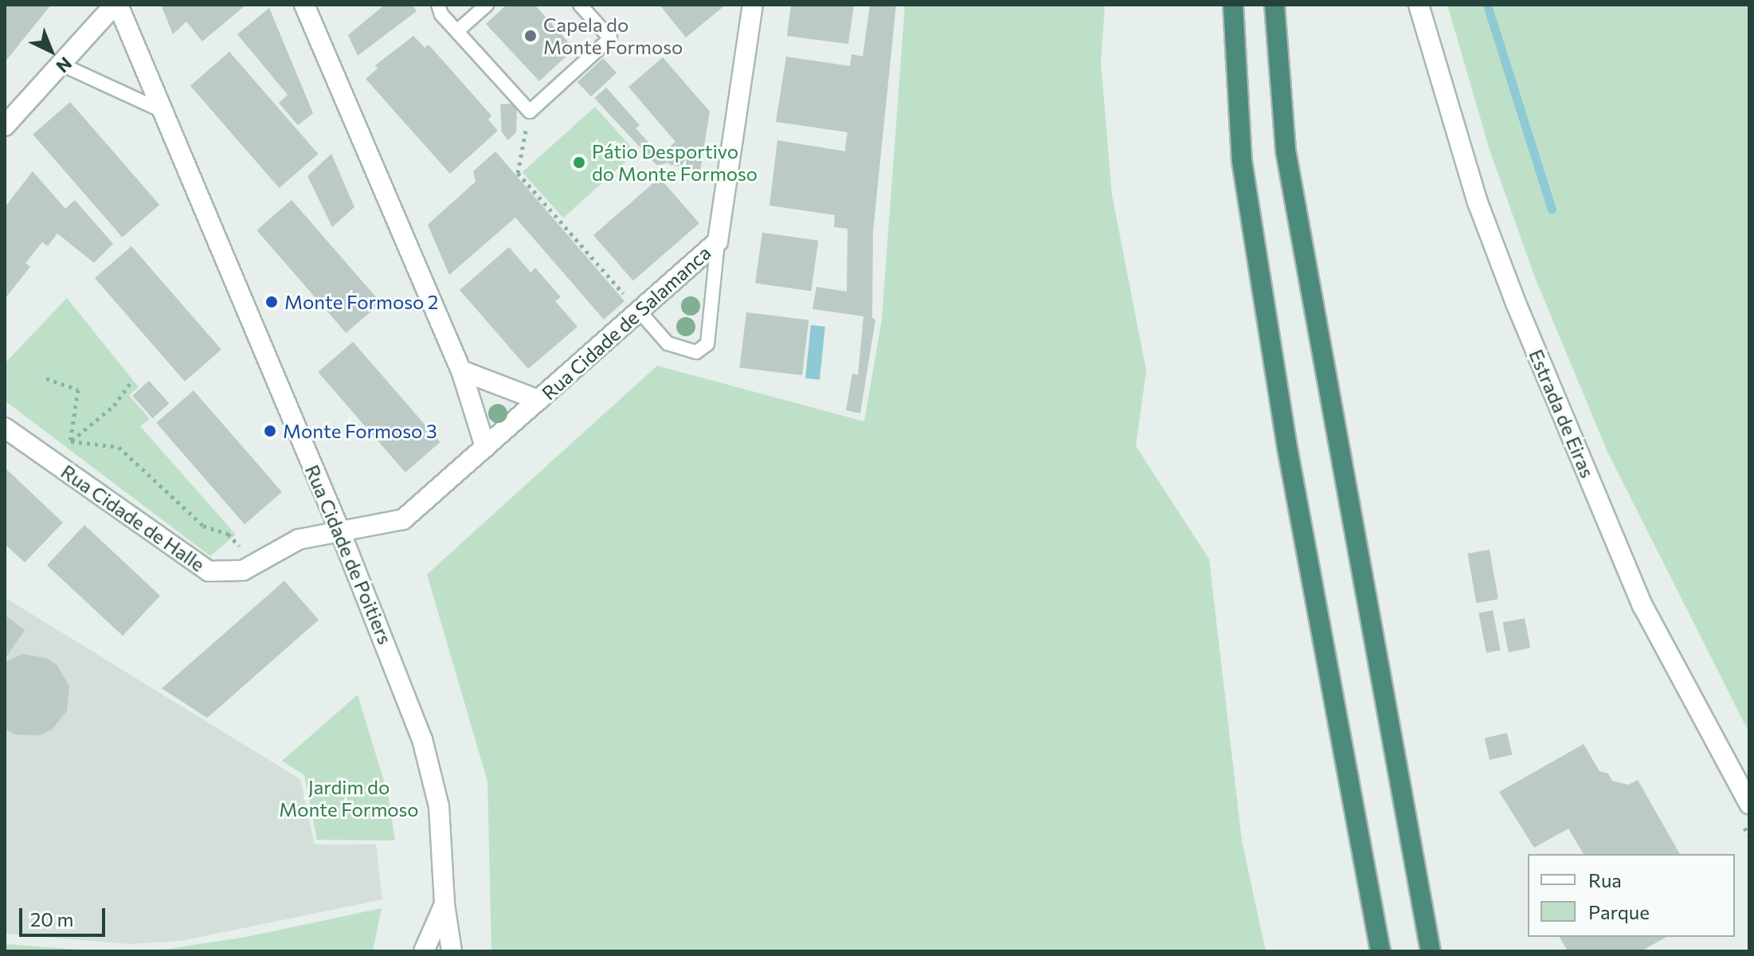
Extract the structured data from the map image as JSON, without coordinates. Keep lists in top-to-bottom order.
{
  "streets": {
    "street": [
      "Rua Cidade de Salamanca",
      "Estrada de Eiras",
      "Rua Cidade de Halle",
      "Rua Cidade de Poitiers"
    ]
  },
  "crossings": [
    ["Rua Cidade de Salamanca", "Rua Cidade de Halle"],
    ["Rua Cidade de Salamanca", "Rua Cidade de Poitiers"],
    ["Rua Cidade de Halle", "Rua Cidade de Poitiers"]
  ],
  "parks": ["Jardim do Monte Formoso"],
  "places": [
    "Capela do Monte Formoso",
    "Pátio Desportivo do Monte Formoso",
    "Monte Formoso 2",
    "Monte Formoso 3"
  ],
  "legend": ["Rua", "Parque"],
  "scale_bar": "20 m",
  "north": "bottom right"
}
